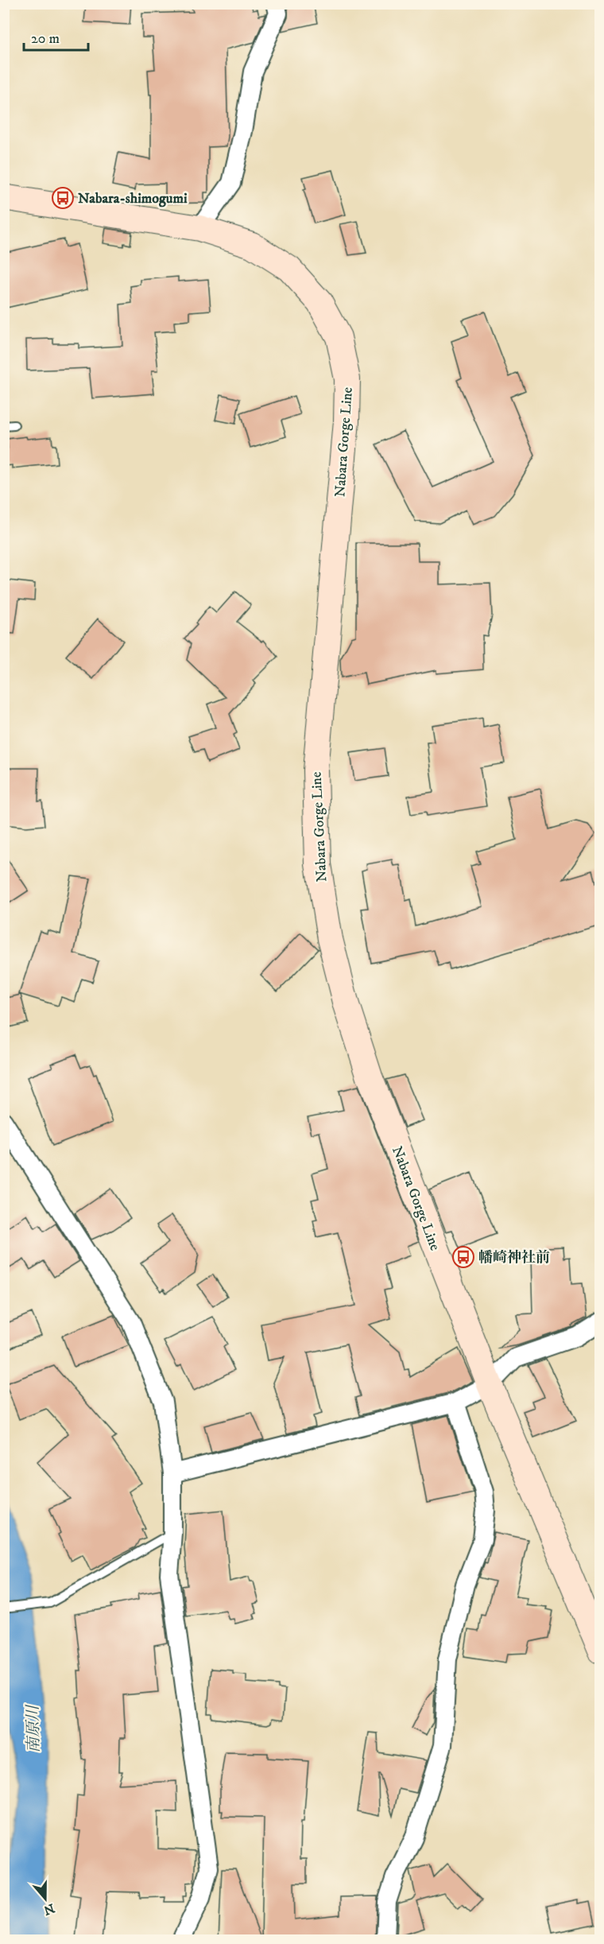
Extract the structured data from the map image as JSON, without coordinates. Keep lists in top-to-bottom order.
{
  "streets": {
    "main road": ["Nabara Gorge Line"]
  },
  "water": ["南原川"],
  "places": {
    "bus stop": ["Nabara-shimogumi", "幡崎神社前"]
  },
  "scale_bar": "20 m",
  "north": "bottom"
}
